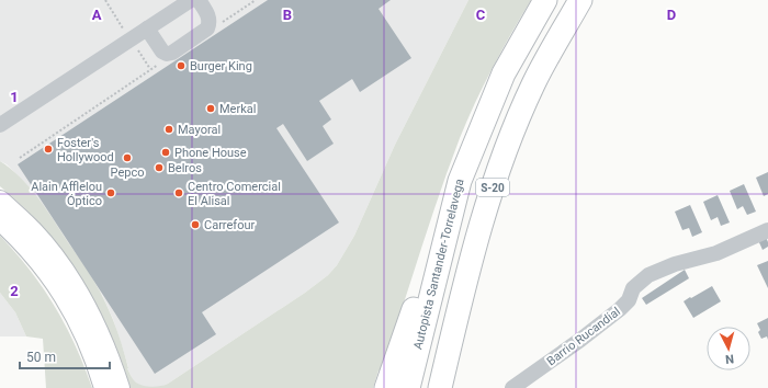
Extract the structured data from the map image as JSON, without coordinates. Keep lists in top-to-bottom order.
{
  "streets": {
    "highway": ["S-20", "Autopista Santander-Torrelavega"],
    "street": ["Barrio Rucandial"]
  },
  "places": [
    "Burger King",
    "Merkal",
    "Mayoral",
    "Foster's Hollywood",
    "Phone House",
    "Pepco",
    "Belros",
    "Alain Afflelou Óptico",
    "Centro Comercial El Alisal",
    "Carrefour"
  ],
  "scale_bar": "50 m",
  "north": "bottom",
  "grid": {
    "columns": [
      "A",
      "B",
      "C",
      "D"
    ],
    "rows": ["1", "2"]
  }
}
